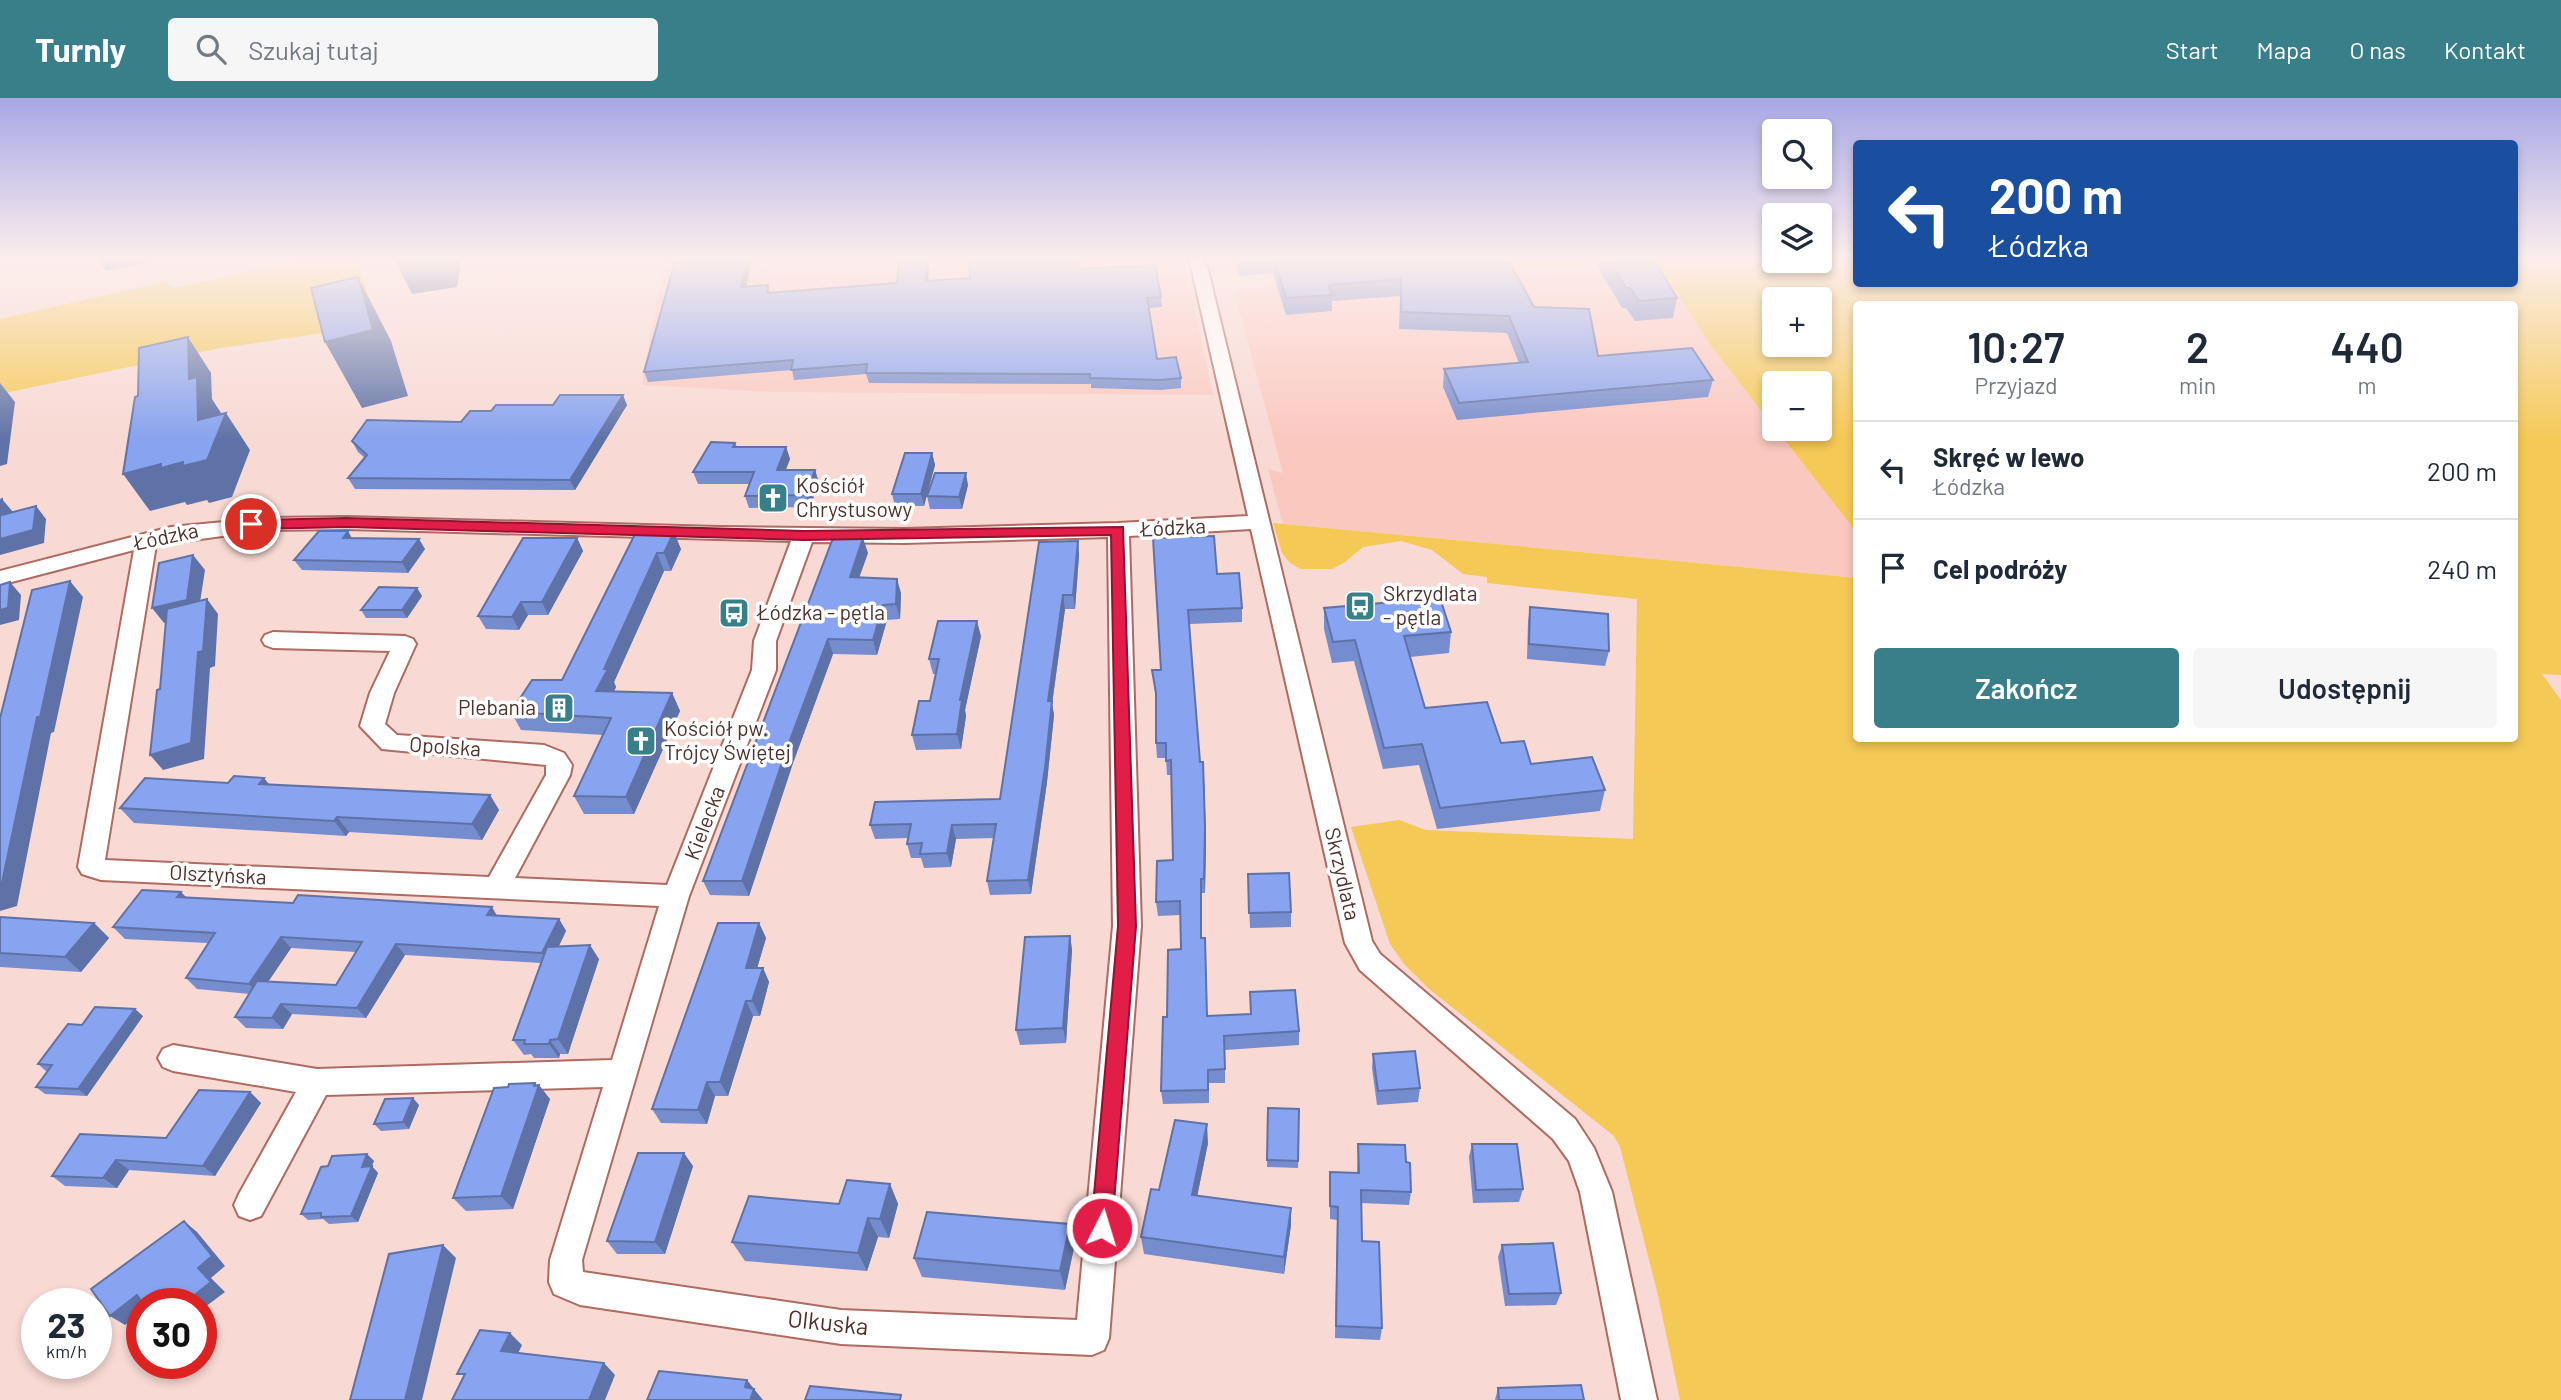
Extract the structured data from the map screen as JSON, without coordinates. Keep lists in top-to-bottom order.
{
  "streets": {
    "street": [
      "Łódzka",
      "Opolska",
      "Kielecka",
      "Skrzydlata",
      "Olsztyńska",
      "Olkuska"
    ]
  },
  "crossings": [
    ["Łódzka", "Kielecka"],
    ["Łódzka", "Skrzydlata"],
    ["Łódzka", "Olsztyńska"],
    ["Łódzka", "Olkuska"],
    ["Opolska", "Olsztyńska"],
    ["Kielecka", "Olsztyńska"],
    ["Kielecka", "Olkuska"]
  ],
  "places": {
    "church": ["Kościół Chrystusowy", "Kościół pw. Trójcy Świętej"],
    "bus stop": ["Skrzydlata - pętla", "Łódzka - pętla"],
    "building": ["Plebania"]
  },
  "page": {
    "header": "Turnly",
    "search": "Szukaj tutaj",
    "nav": [
      "Start",
      "Mapa",
      "O nas",
      "Kontakt"
    ],
    "map_buttons": ["+", "−"],
    "turn": ["200 m", "Łódzka"],
    "eta": [
      "10:27",
      "Przyjazd",
      "2",
      "min",
      "440",
      "m"
    ],
    "list": [
      {
        "name": "Skręć w lewo",
        "note": "Łódzka",
        "value": "200 m"
      },
      {
        "name": "Cel podróży",
        "value": "240 m"
      }
    ],
    "buttons": ["Zakończ", "Udostępnij"],
    "speed": "23 km/h",
    "limit": "30"
  }
}
